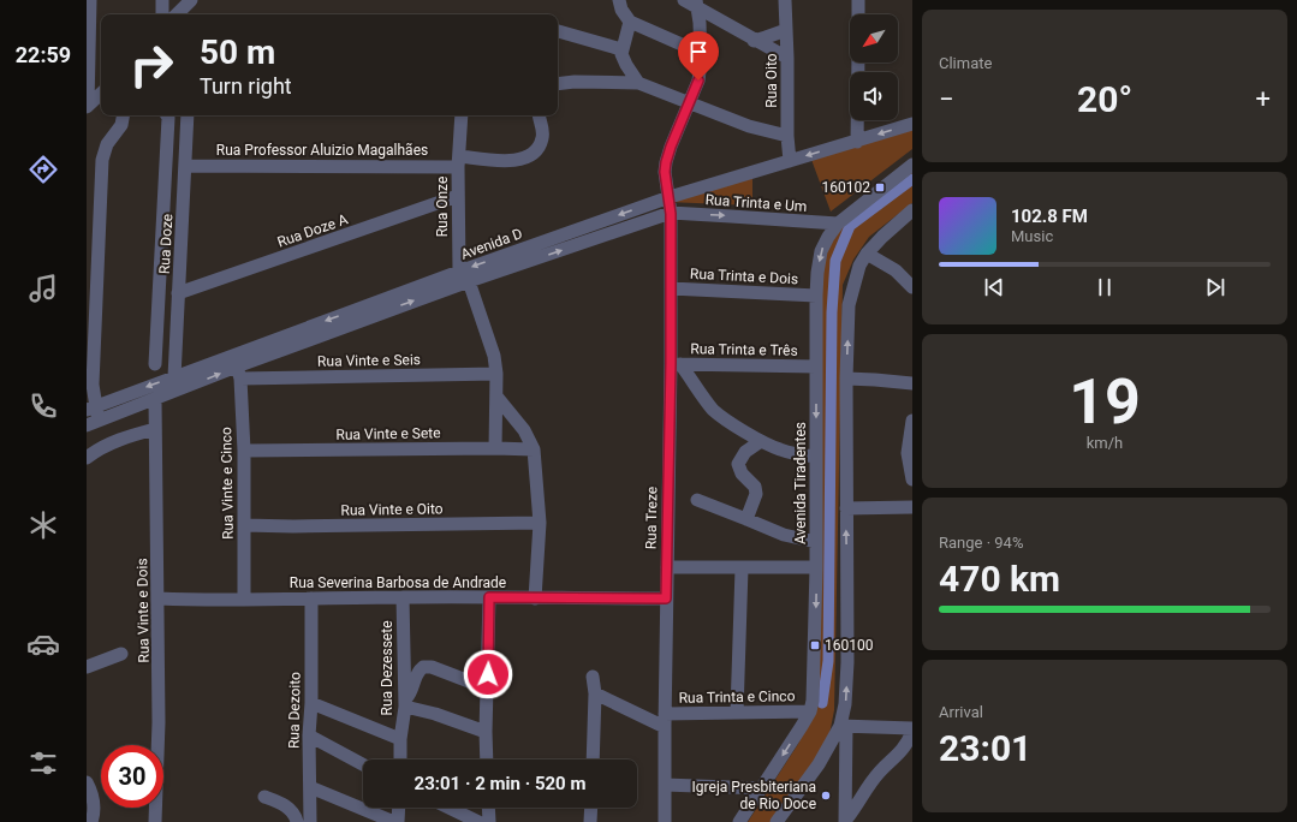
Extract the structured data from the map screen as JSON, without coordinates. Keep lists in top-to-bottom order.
{
  "streets": {
    "street": [
      "Rua Oito",
      "Rua Professor Aluizio Magalhães",
      "Rua Trinta e Um",
      "Rua Onze",
      "Rua Doze A",
      "Rua Doze",
      "Avenida D",
      "Rua Trinta e Dois",
      "Rua Trinta e Três",
      "Rua Vinte e Seis",
      "Rua Vinte e Sete",
      "Rua Vinte e Cinco",
      "Avenida Tiradentes",
      "Rua Vinte e Oito",
      "Rua Treze",
      "Rua Severina Barbosa de Andrade",
      "Rua Vinte e Dois",
      "Rua Dezessete",
      "Rua Trinta e Cinco",
      "Rua Dezoito"
    ]
  },
  "crossings": [
    ["Rua Oito", "Avenida D"],
    ["Rua Professor Aluizio Magalhães", "Rua Onze"],
    ["Rua Professor Aluizio Magalhães", "Rua Doze"],
    ["Rua Trinta e Um", "Avenida D"],
    ["Rua Trinta e Um", "Avenida Tiradentes"],
    ["Rua Trinta e Um", "Rua Treze"],
    ["Rua Onze", "Rua Doze A"],
    ["Rua Onze", "Avenida D"],
    ["Rua Onze", "Rua Vinte e Seis"],
    ["Rua Onze", "Rua Vinte e Sete"],
    ["Rua Doze A", "Rua Doze"],
    ["Rua Doze", "Avenida D"],
    ["Avenida D", "Rua Vinte e Seis"],
    ["Avenida D", "Rua Vinte e Cinco"],
    ["Avenida D", "Rua Treze"],
    ["Avenida D", "Rua Vinte e Dois"],
    ["Rua Trinta e Dois", "Avenida Tiradentes"],
    ["Rua Trinta e Dois", "Rua Treze"],
    ["Rua Trinta e Três", "Avenida Tiradentes"],
    ["Rua Trinta e Três", "Rua Treze"],
    ["Rua Vinte e Seis", "Rua Vinte e Cinco"],
    ["Rua Vinte e Sete", "Rua Vinte e Cinco"],
    ["Rua Vinte e Cinco", "Rua Vinte e Oito"],
    ["Rua Vinte e Cinco", "Rua Severina Barbosa de Andrade"],
    ["Avenida Tiradentes", "Rua Trinta e Cinco"],
    ["Rua Treze", "Rua Severina Barbosa de Andrade"],
    ["Rua Treze", "Rua Trinta e Cinco"],
    ["Rua Severina Barbosa de Andrade", "Rua Vinte e Dois"],
    ["Rua Severina Barbosa de Andrade", "Rua Dezessete"],
    ["Rua Severina Barbosa de Andrade", "Rua Dezoito"]
  ],
  "places": {
    "transit": ["160102", "160100"],
    "other": ["Igreja Presbiteriana de Rio Doce"]
  },
  "north": "bottom left",
  "page": {
    "tabs": "22:59",
    "tile": [
      "Climate",
      ["19", "km/h"],
      ["Range · 94%", "470 km"],
      ["Arrival", "23:01"]
    ],
    "turn": ["50 m", "Turn right"],
    "heat": ["−", "20°", "+"],
    "song": ["102.8 FM", "Music"],
    "limit": "30",
    "trip": "23:01 · 2 min · 520 m"
  }
}
